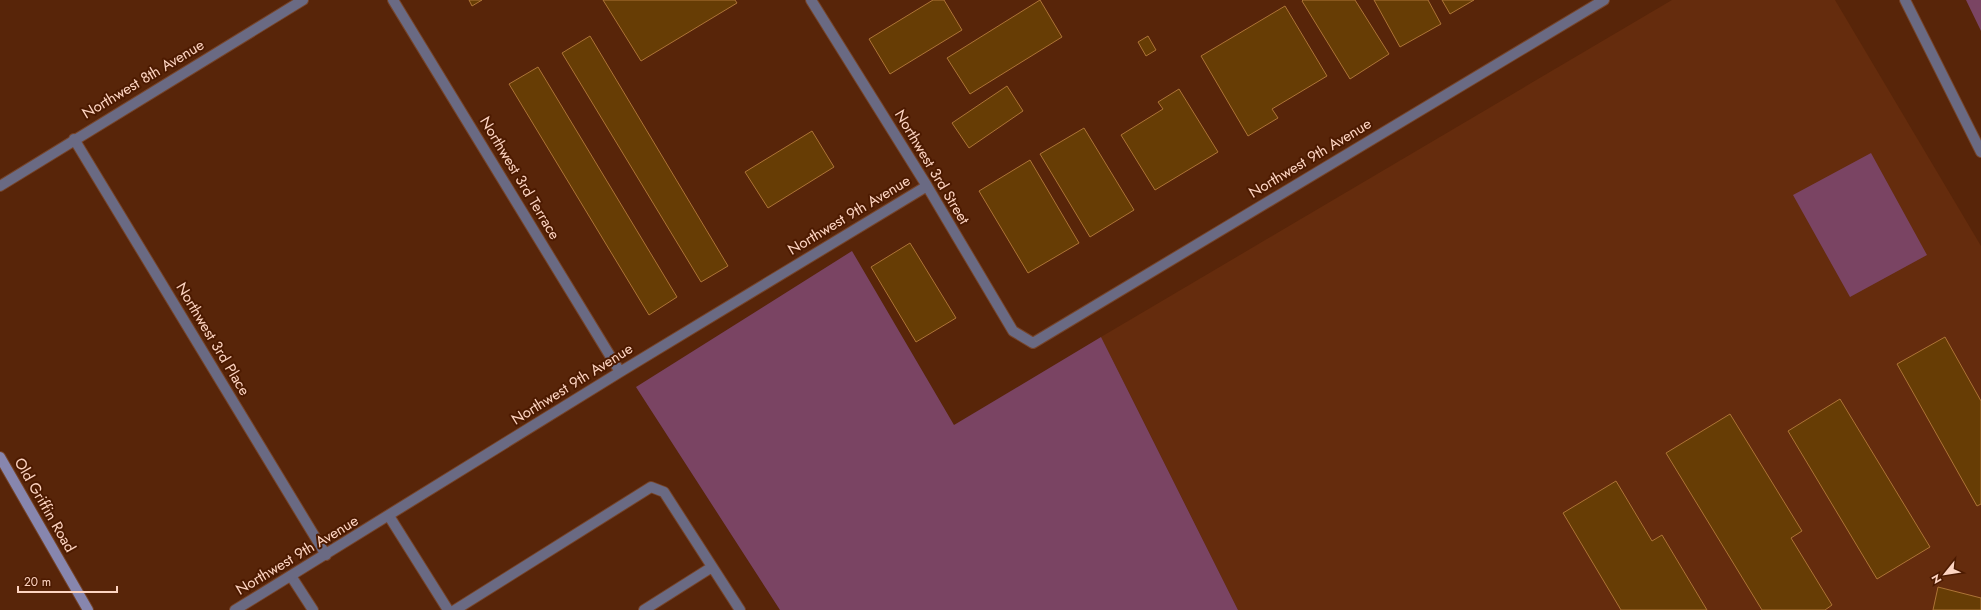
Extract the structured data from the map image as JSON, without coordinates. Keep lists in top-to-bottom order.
{
  "streets": {
    "street": [
      "Northwest 8th Avenue",
      "Northwest 9th Avenue",
      "Northwest 3rd Street",
      "Northwest 3rd Terrace",
      "Northwest 3rd Place",
      "Old Griffin Road"
    ]
  },
  "crossings": [
    ["Northwest 8th Avenue", "Northwest 3rd Place"],
    ["Northwest 9th Avenue", "Northwest 3rd Street"],
    ["Northwest 9th Avenue", "Northwest 3rd Terrace"],
    ["Northwest 9th Avenue", "Northwest 3rd Place"]
  ],
  "scale_bar": "20 m",
  "north": "bottom left"
}
